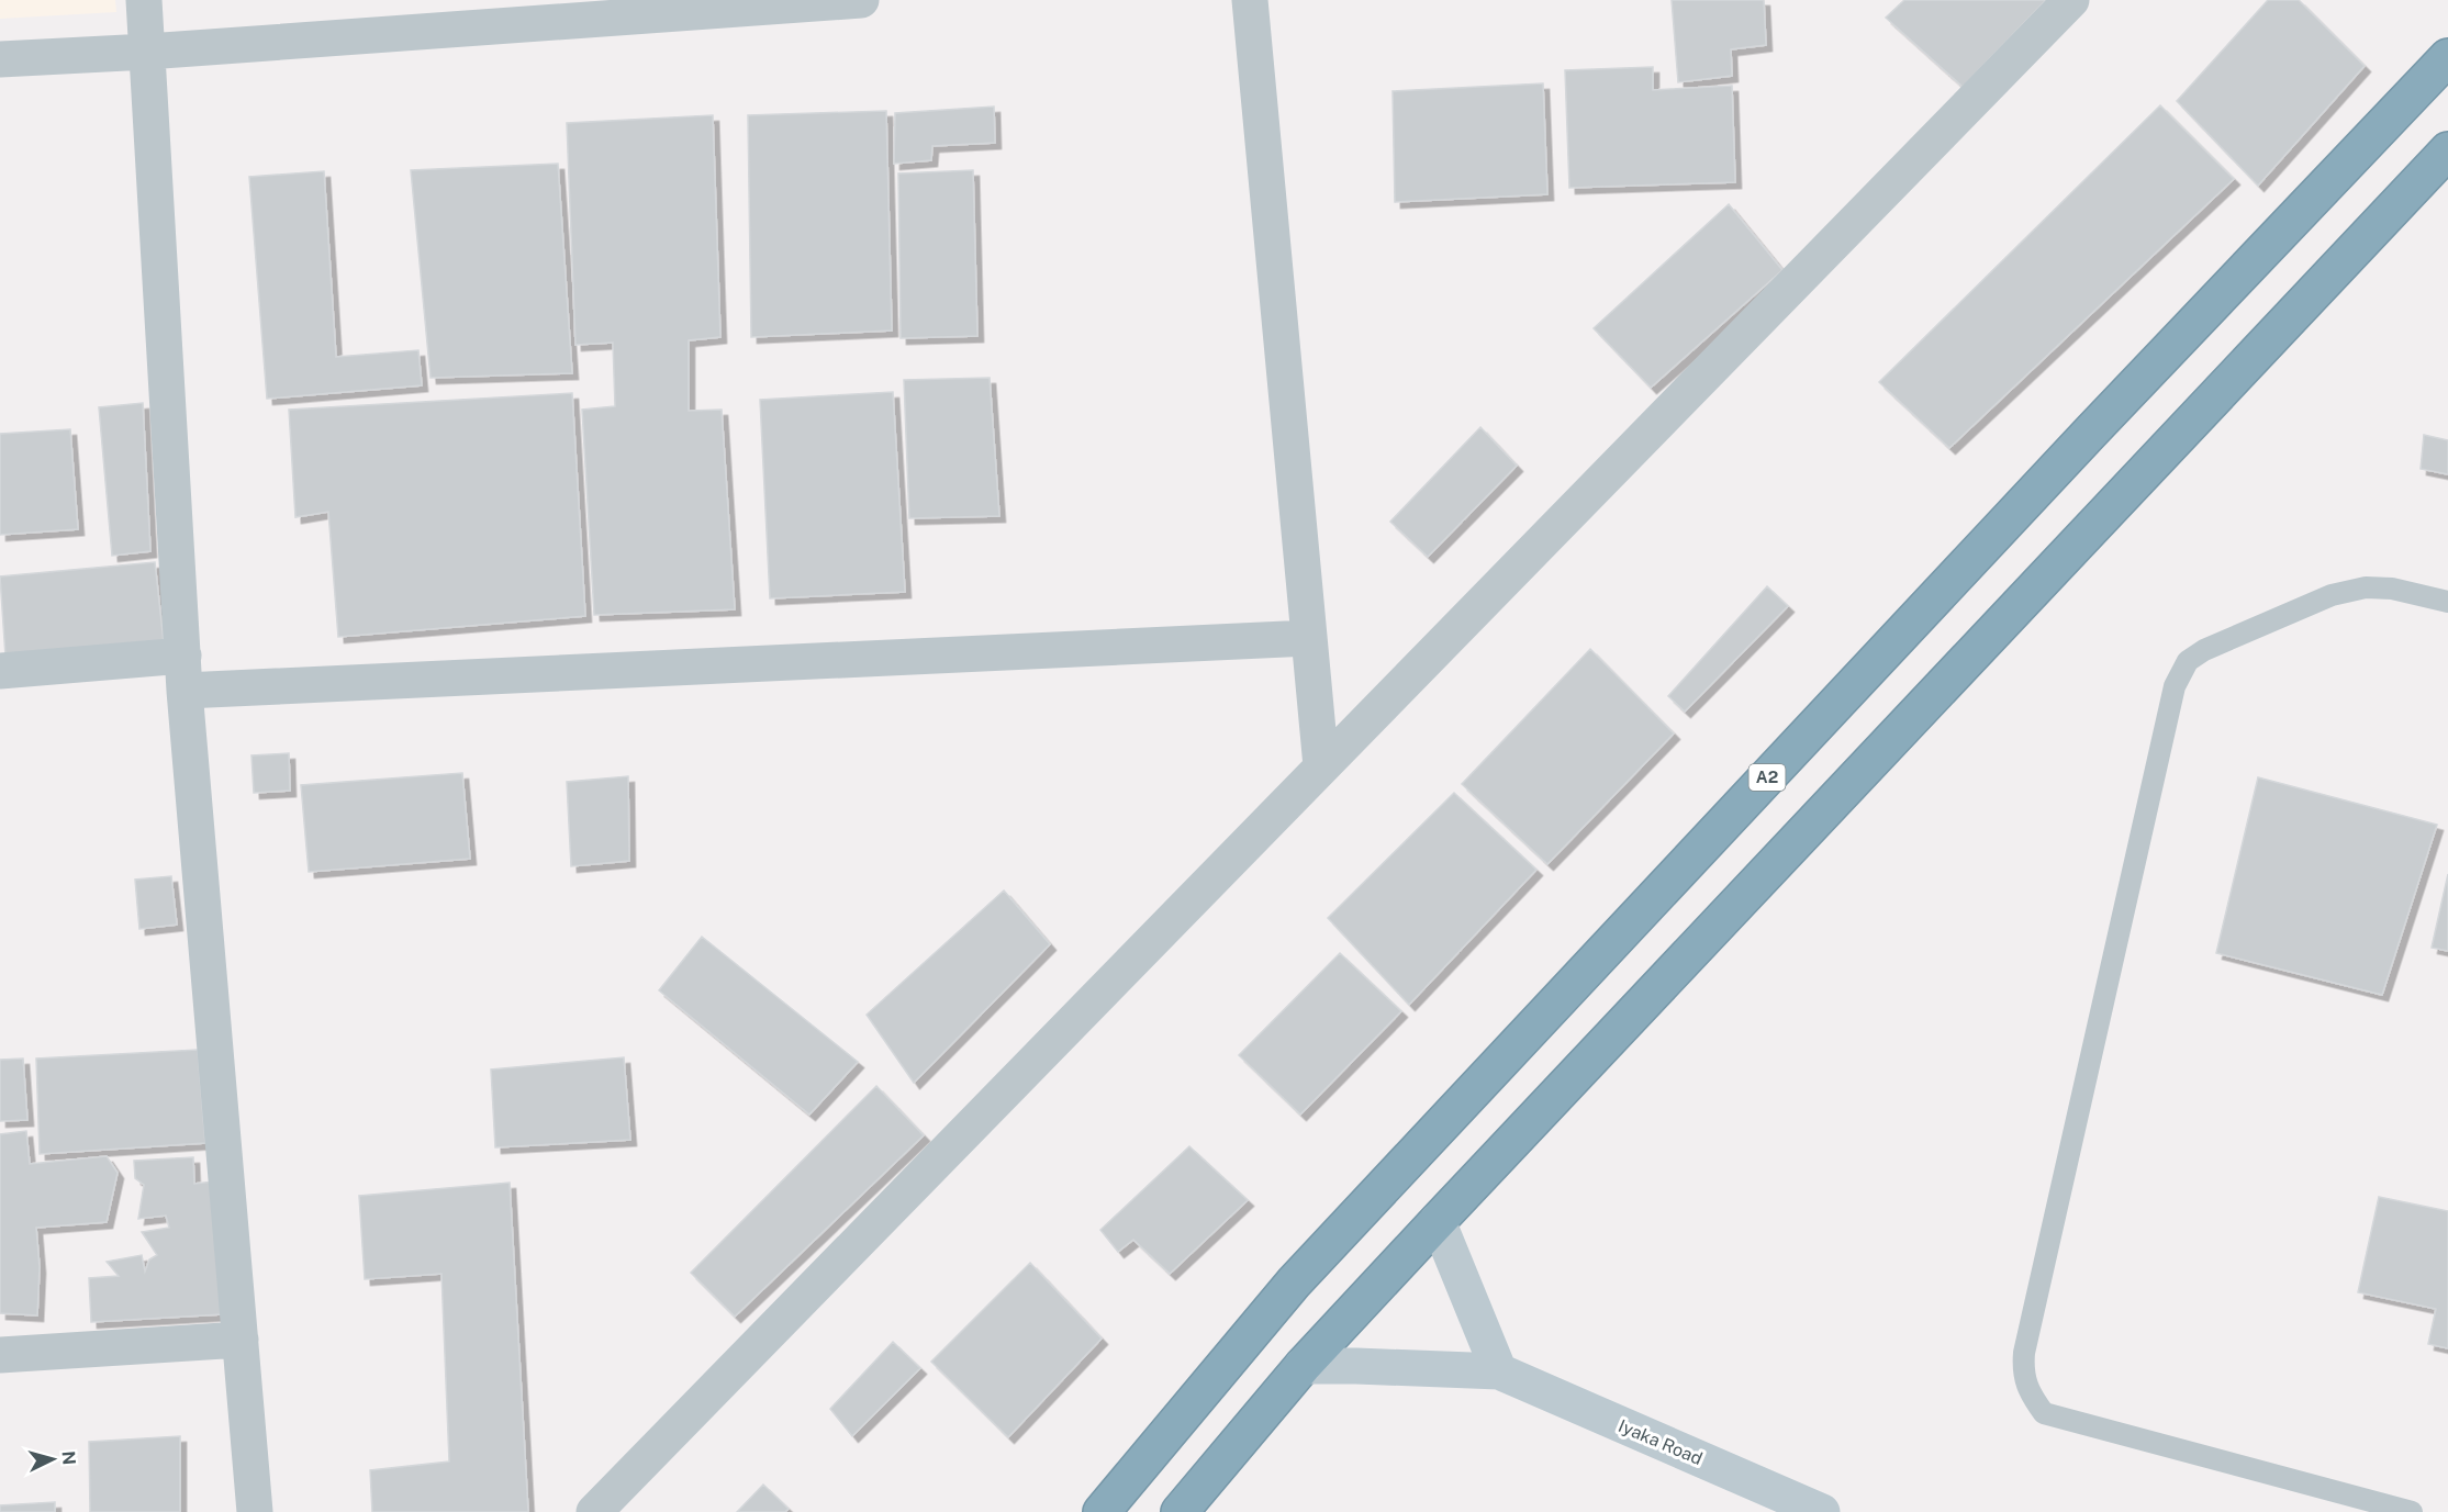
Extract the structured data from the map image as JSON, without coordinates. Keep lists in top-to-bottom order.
{
  "streets": {
    "highway": ["A2"],
    "main road": ["Iyaka Road"]
  },
  "north": "right"
}
